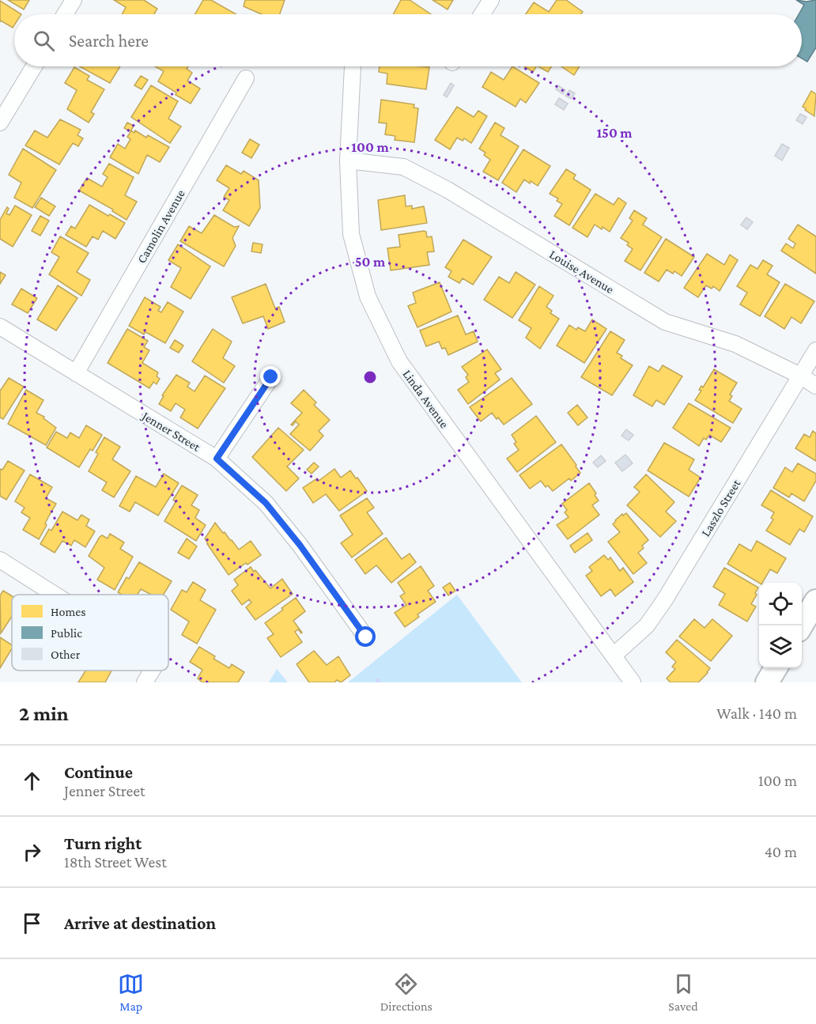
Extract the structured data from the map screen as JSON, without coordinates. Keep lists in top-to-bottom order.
{
  "streets": {
    "street": [
      "Camolin Avenue",
      "Louise Avenue",
      "Linda Avenue",
      "Jenner Street",
      "Laszlo Street"
    ]
  },
  "crossings": [
    ["Camolin Avenue", "Jenner Street"],
    ["Louise Avenue", "Linda Avenue"],
    ["Louise Avenue", "Laszlo Street"],
    ["Linda Avenue", "Laszlo Street"]
  ],
  "legend": ["Homes", "Public", "Other"],
  "page": {
    "search": "Search here",
    "heading": ["2 min", "Walk · 140 m"],
    "list": [
      ["Continue", "Jenner Street", "100 m"],
      ["Turn right", "18th Street West", "40 m"],
      "Arrive at destination"
    ],
    "nav": ["Map", "Directions", "Saved"]
  },
  "rings": ["150 m", "100 m", "50 m"]
}
